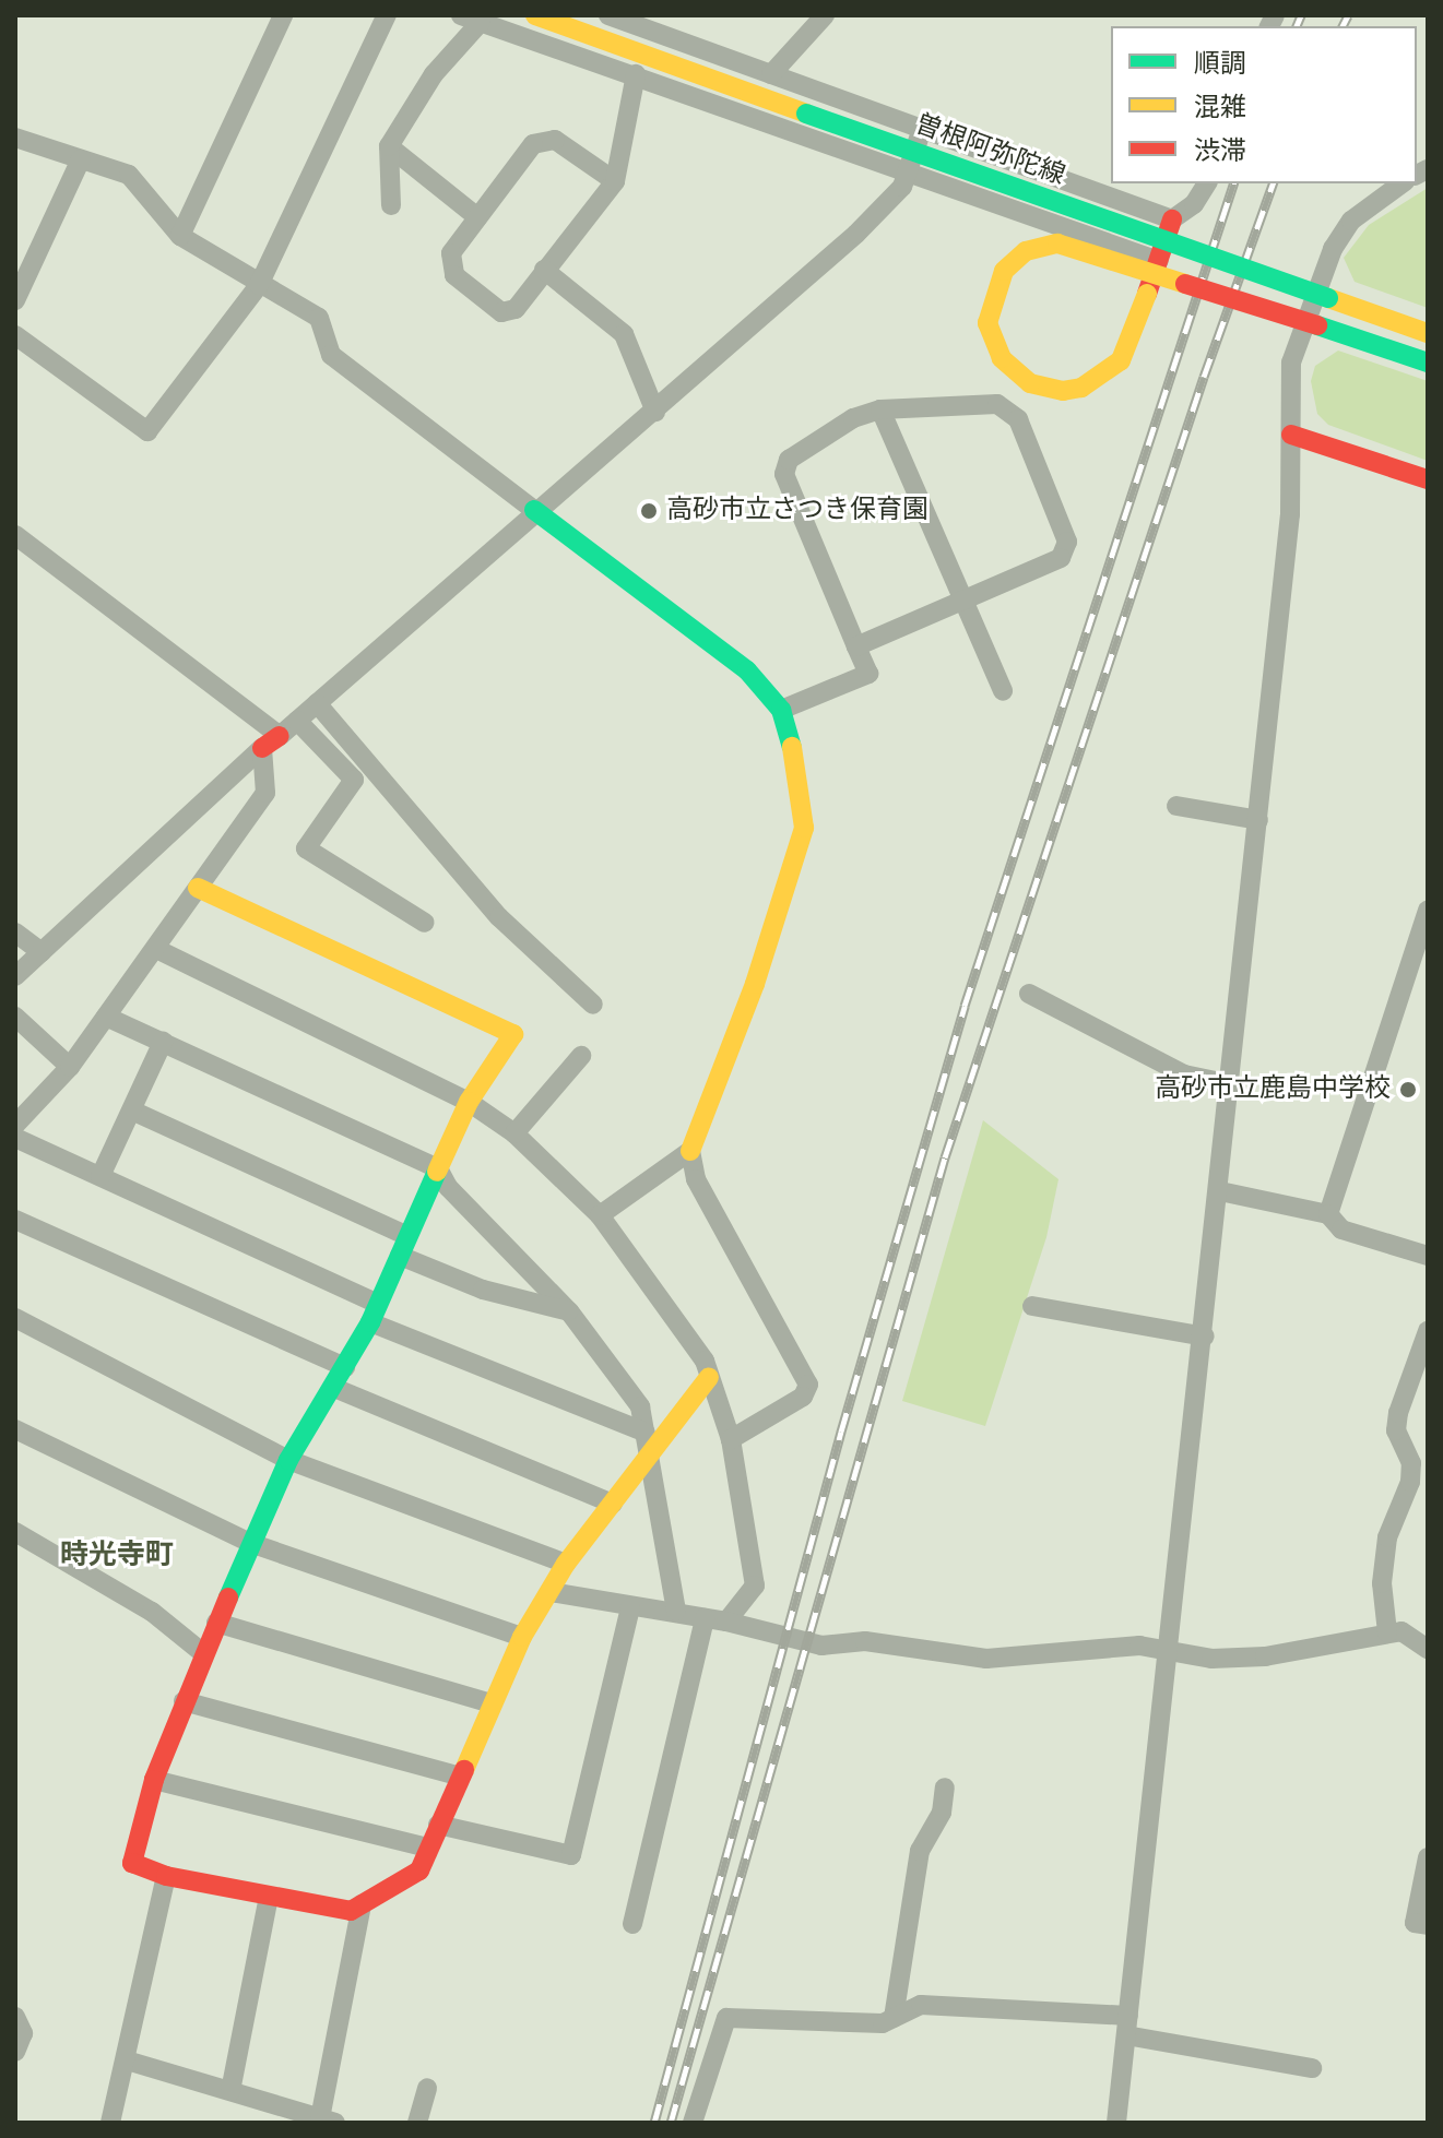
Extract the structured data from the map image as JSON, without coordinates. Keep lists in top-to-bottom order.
{
  "streets": {
    "street": ["曽根阿弥陀線"]
  },
  "districts": ["時光寺町"],
  "places": ["高砂市立さつき保育園", "高砂市立鹿島中学校"],
  "legend": ["順調", "混雑", "渋滞"]
}
